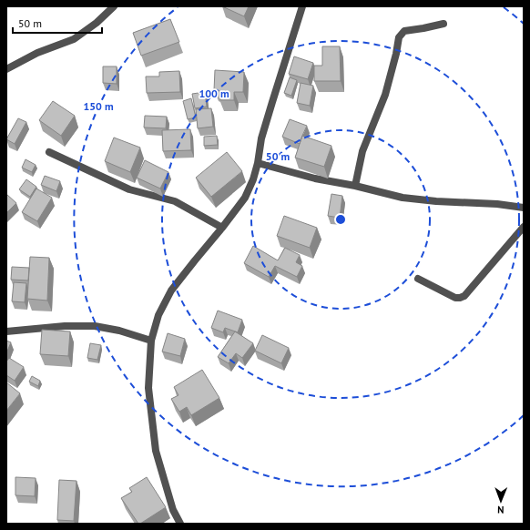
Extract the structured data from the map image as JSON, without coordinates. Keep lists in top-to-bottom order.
{
  "scale_bar": "50 m",
  "north": "bottom",
  "rings": ["100 m", "150 m", "50 m"]
}
